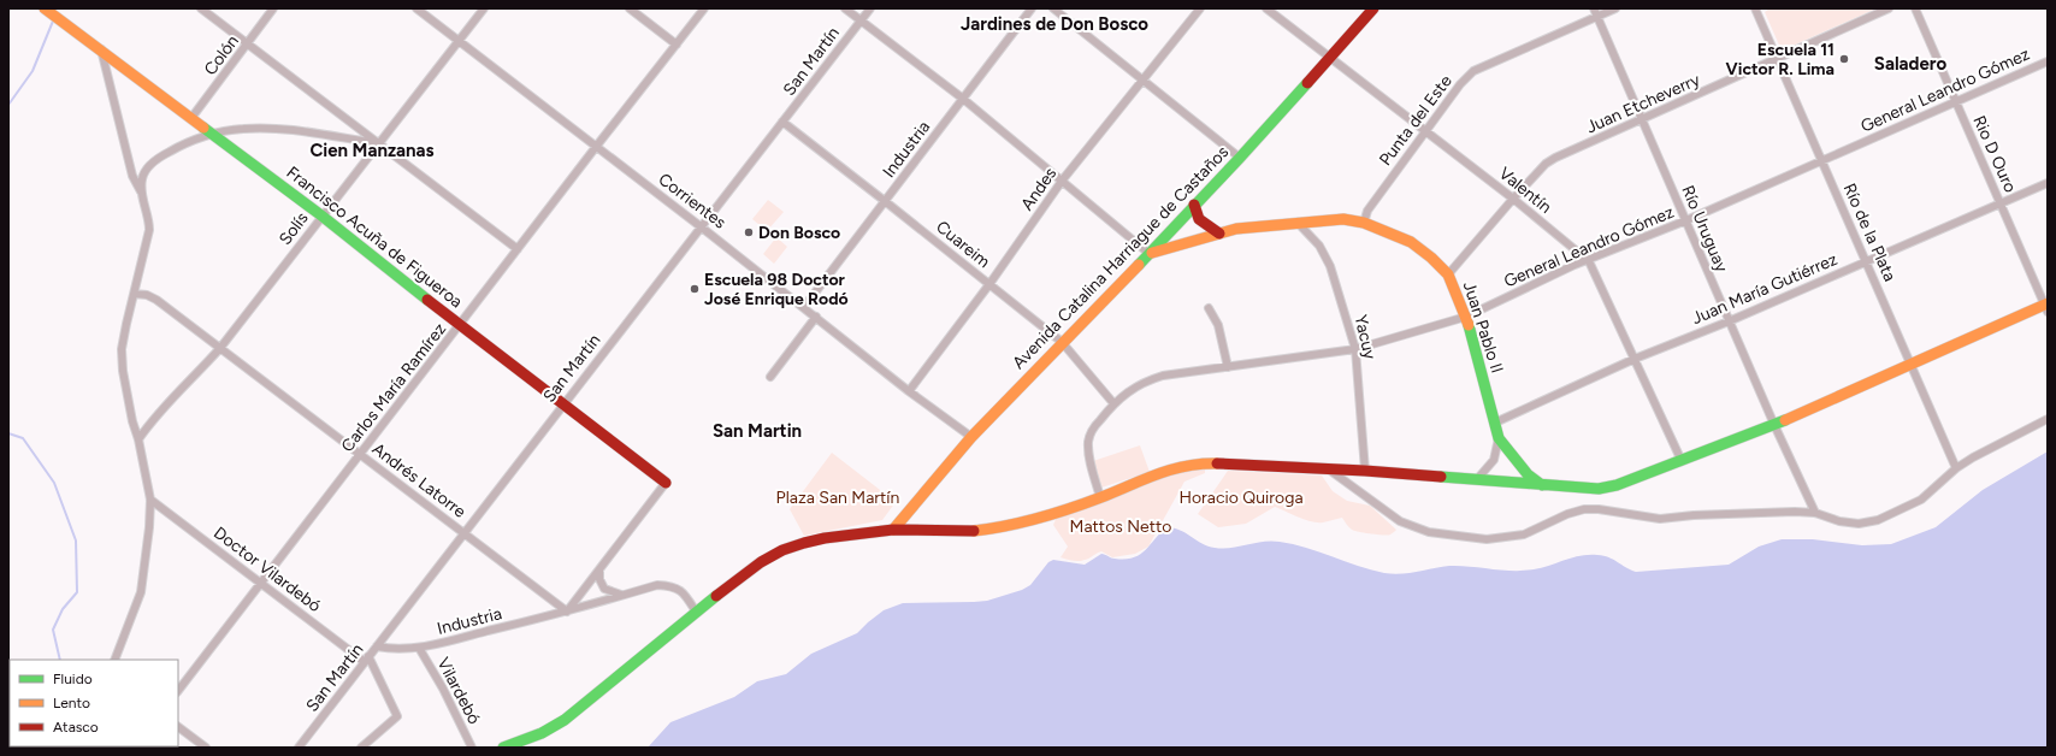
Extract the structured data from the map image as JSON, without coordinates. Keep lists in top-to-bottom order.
{
  "streets": {
    "street": [
      "Colón",
      "San Martín",
      "General Leandro Gómez",
      "Juan Etcheverry",
      "Punta del Este",
      "Industria",
      "Rio D Ouro",
      "Andes",
      "Valentín",
      "Corrientes",
      "Solís",
      "Río Uruguay",
      "Río de la Plata",
      "Francisco Acuña de Figueroa",
      "Cuareim",
      "Avenida Catalina Harriague de Castaños",
      "Juan María Gutiérrez",
      "Juan Pablo II",
      "Yacuy",
      "Carlos María Ramírez",
      "Andrés Latorre",
      "Doctor Vilardebó",
      "Vilardebó"
    ]
  },
  "crossings": [
    ["Colón", "Francisco Acuña de Figueroa"],
    ["San Martín", "Industria"],
    ["San Martín", "Corrientes"],
    ["San Martín", "Francisco Acuña de Figueroa"],
    ["San Martín", "Cuareim"],
    ["San Martín", "Andrés Latorre"],
    ["San Martín", "Doctor Vilardebó"],
    ["General Leandro Gómez", "Rio D Ouro"],
    ["General Leandro Gómez", "Valentín"],
    ["General Leandro Gómez", "Río Uruguay"],
    ["General Leandro Gómez", "Río de la Plata"],
    ["General Leandro Gómez", "Cuareim"],
    ["General Leandro Gómez", "Juan Pablo II"],
    ["General Leandro Gómez", "Yacuy"],
    ["Juan Etcheverry", "Valentín"],
    ["Juan Etcheverry", "Río Uruguay"],
    ["Juan Etcheverry", "Río de la Plata"],
    ["Juan Etcheverry", "Juan Pablo II"],
    ["Punta del Este", "Valentín"],
    ["Punta del Este", "Río Uruguay"],
    ["Punta del Este", "Juan Pablo II"],
    ["Industria", "Corrientes"],
    ["Industria", "Cuareim"],
    ["Industria", "Andrés Latorre"],
    ["Industria", "Vilardebó"],
    ["Rio D Ouro", "Juan María Gutiérrez"],
    ["Andes", "Corrientes"],
    ["Andes", "Cuareim"],
    ["Valentín", "Avenida Catalina Harriague de Castaños"],
    ["Valentín", "Juan María Gutiérrez"],
    ["Corrientes", "Solís"],
    ["Corrientes", "Avenida Catalina Harriague de Castaños"],
    ["Corrientes", "Carlos María Ramírez"],
    ["Solís", "Francisco Acuña de Figueroa"],
    ["Solís", "Andrés Latorre"],
    ["Río Uruguay", "Juan María Gutiérrez"],
    ["Río de la Plata", "Juan María Gutiérrez"],
    ["Francisco Acuña de Figueroa", "Carlos María Ramírez"],
    ["Cuareim", "Avenida Catalina Harriague de Castaños"],
    ["Avenida Catalina Harriague de Castaños", "Juan Pablo II"],
    ["Juan María Gutiérrez", "Juan Pablo II"],
    ["Juan Pablo II", "Yacuy"],
    ["Carlos María Ramírez", "Andrés Latorre"],
    ["Carlos María Ramírez", "Doctor Vilardebó"]
  ],
  "districts": [
    "Jardines de Don Bosco",
    "Saladero",
    "Cien Manzanas",
    "San Martin"
  ],
  "parks": ["Plaza San Martín", "Horacio Quiroga", "Mattos Netto"],
  "places": ["Escuela 11 Victor R. Lima", "Don Bosco", "Escuela 98 Doctor José Enrique Rodó"],
  "legend": ["Fluido", "Lento", "Atasco"]
}
